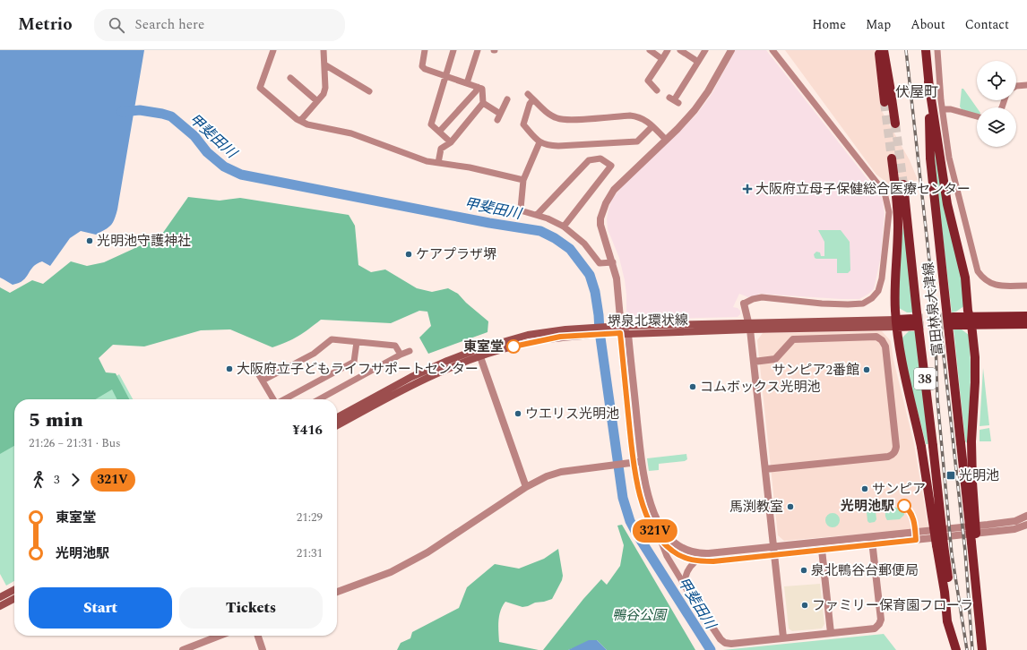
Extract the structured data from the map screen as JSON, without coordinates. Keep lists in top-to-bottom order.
{
  "streets": {
    "main road": ["富田林泉大津線", "堺泉北環状線", "38"]
  },
  "crossings": [
    ["富田林泉大津線", "堺泉北環状線"]
  ],
  "districts": ["伏屋町"],
  "water": ["甲斐田川"],
  "parks": ["鴨谷公園"],
  "places": {
    "health": ["大阪府立母子保健総合医療センター"],
    "other": [
      "光明池守護神社",
      "ケアプラザ堺",
      "東室堂",
      "大阪府立子どもライフサポートセンター",
      "サンピア2番館",
      "コムボックス光明池",
      "ウエリス光明池",
      "サンピア",
      "光明池駅",
      "馬渕教室",
      "泉北鴨谷台郵便局",
      "ファミリー保育園フローラ"
    ],
    "transit": ["光明池"]
  },
  "lines": ["bus line 321V"],
  "page": {
    "header": "Metrio",
    "search": "Search here",
    "nav": [
      "Home",
      "Map",
      "About",
      "Contact"
    ],
    "on_map": "321V",
    "heading": ["5 min", "21:26 – 21:31 · Bus", "¥416"],
    "legs": ["3", "321V"],
    "list": [
      {
        "name": "東室堂",
        "value": "21:29"
      },
      {
        "name": "光明池駅",
        "value": "21:31"
      }
    ],
    "buttons": ["Start", "Tickets"]
  }
}
